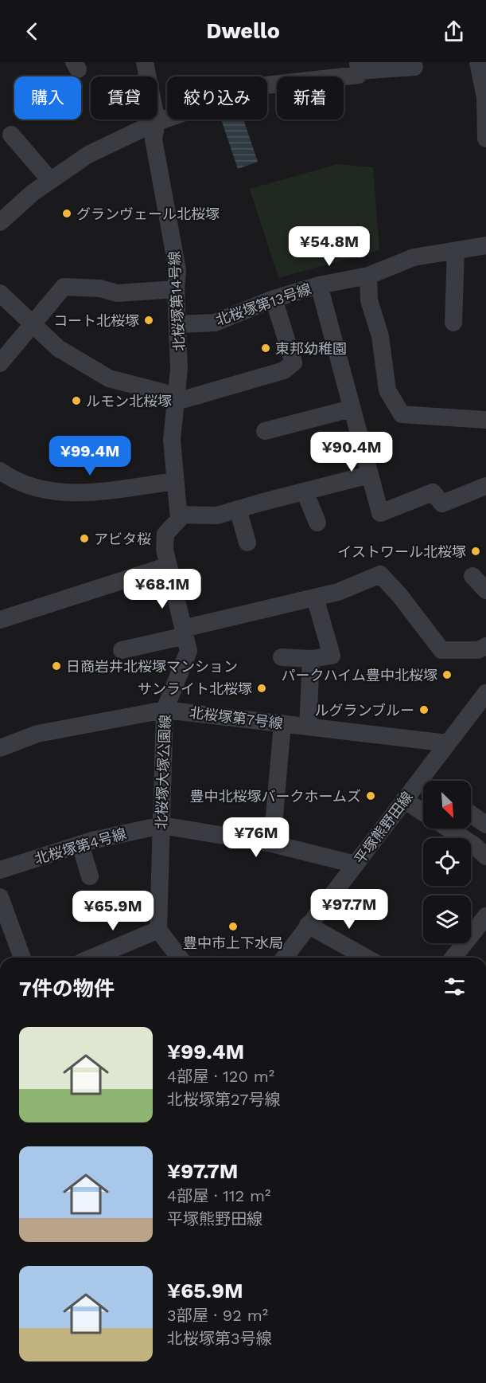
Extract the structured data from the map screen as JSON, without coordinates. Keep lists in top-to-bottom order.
{
  "streets": {
    "street": [
      "北桜塚第14号線",
      "北桜塚第13号線",
      "北桜塚第7号線",
      "北桜塚大塚公園線",
      "平塚熊野田線",
      "北桜塚第4号線"
    ]
  },
  "crossings": [
    ["北桜塚第14号線", "北桜塚第13号線"],
    ["北桜塚第7号線", "北桜塚大塚公園線"],
    ["北桜塚第7号線", "平塚熊野田線"],
    ["北桜塚大塚公園線", "北桜塚第4号線"]
  ],
  "places": [
    "グランヴェール北桜塚",
    "コート北桜塚",
    "東邦幼稚園",
    "ルモン北桜塚",
    "アビタ桜",
    "イストワール北桜塚",
    "日商岩井北桜塚マンション",
    "パークハイム豊中北桜塚",
    "サンライト北桜塚",
    "ルグランブルー",
    "豊中北桜塚バークホームズ",
    "豊中市上下水局"
  ],
  "north": "bottom right",
  "page": {
    "header": "Dwello",
    "chip": [
      "購入",
      "賃貸",
      "絞り込み",
      "新着"
    ],
    "price": [
      "¥54.8M",
      "¥90.4M",
      "¥99.4M",
      "¥68.1M",
      "¥76M",
      "¥97.7M",
      "¥65.9M"
    ],
    "heading": "7件の物件",
    "list": [
      {
        "name": "¥99.4M",
        "note": "4部屋 · 120 m² · 北桜塚第27号線"
      },
      {
        "name": "¥97.7M",
        "note": "4部屋 · 112 m² · 平塚熊野田線"
      },
      {
        "name": "¥65.9M",
        "note": "3部屋 · 92 m² · 北桜塚第3号線"
      }
    ]
  }
}
